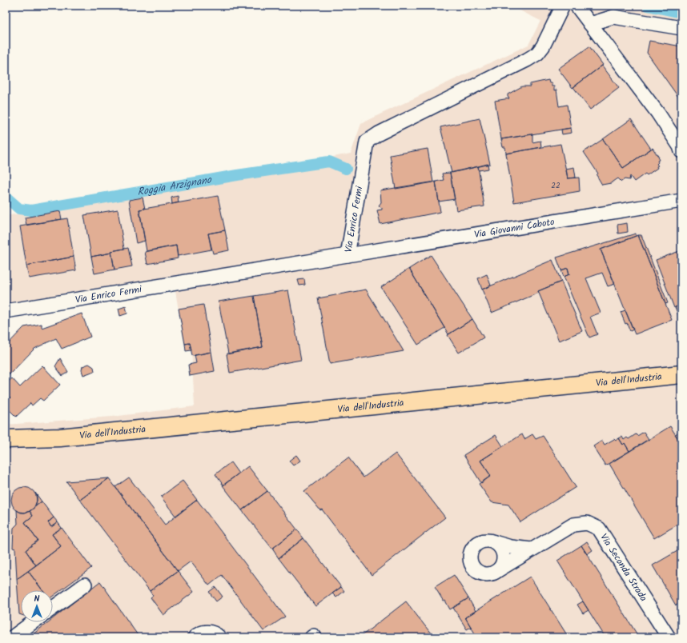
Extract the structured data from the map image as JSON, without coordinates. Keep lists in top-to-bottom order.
{
  "streets": {
    "main road": ["Via dell'Industria"],
    "street": ["Via Enrico Fermi", "Via Giovanni Caboto", "Via Seconda Strada"]
  },
  "crossings": [
    ["Via Enrico Fermi", "Via Giovanni Caboto"]
  ],
  "water": ["Roggia Arzignano"],
  "house_numbers": ["22"],
  "north": "top"
}
